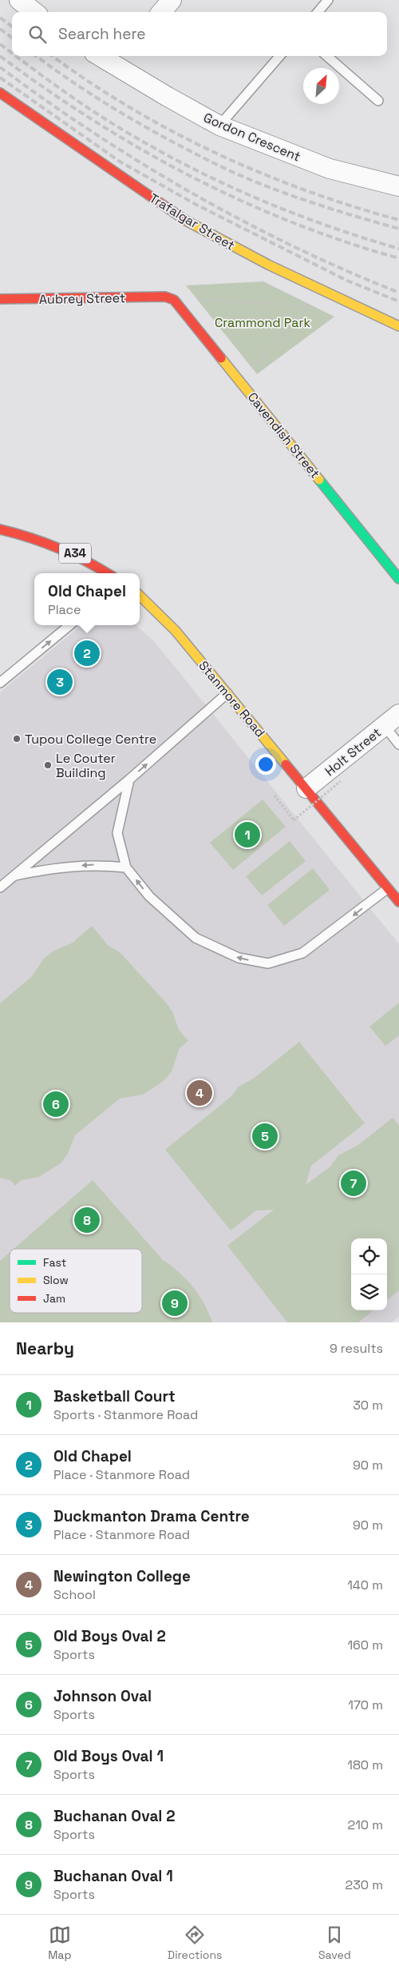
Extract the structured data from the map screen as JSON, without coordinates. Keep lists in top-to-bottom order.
{
  "streets": {
    "main road": [
      "Trafalgar Street",
      "Aubrey Street",
      "Cavendish Street",
      "A34",
      "Stanmore Road"
    ],
    "street": ["Gordon Crescent", "Holt Street"]
  },
  "crossings": [
    ["Aubrey Street", "Cavendish Street"],
    ["Stanmore Road", "Holt Street"]
  ],
  "parks": ["Crammond Park"],
  "places": ["Tupou College Centre", "Le Couter Building"],
  "legend": ["Fast", "Slow", "Jam"],
  "north": "top right",
  "page": {
    "search": "Search here",
    "popup": ["Old Chapel", "Place"],
    "pins": [
      "2",
      "3",
      "1",
      "4",
      "6",
      "5",
      "7",
      "8",
      "9"
    ],
    "heading": ["Nearby", "9 results"],
    "list": [
      {
        "mark": "1",
        "name": "Basketball Court",
        "note": "Sports · Stanmore Road",
        "value": "30 m"
      },
      {
        "mark": "2",
        "name": "Old Chapel",
        "note": "Place · Stanmore Road",
        "value": "90 m"
      },
      {
        "mark": "3",
        "name": "Duckmanton Drama Centre",
        "note": "Place · Stanmore Road",
        "value": "90 m"
      },
      {
        "mark": "4",
        "name": "Newington College",
        "note": "School",
        "value": "140 m"
      },
      {
        "mark": "5",
        "name": "Old Boys Oval 2",
        "note": "Sports",
        "value": "160 m"
      },
      {
        "mark": "6",
        "name": "Johnson Oval",
        "note": "Sports",
        "value": "170 m"
      },
      {
        "mark": "7",
        "name": "Old Boys Oval 1",
        "note": "Sports",
        "value": "180 m"
      },
      {
        "mark": "8",
        "name": "Buchanan Oval 2",
        "note": "Sports",
        "value": "210 m"
      },
      {
        "mark": "9",
        "name": "Buchanan Oval 1",
        "note": "Sports",
        "value": "230 m"
      }
    ],
    "nav": ["Map", "Directions", "Saved"]
  }
}
